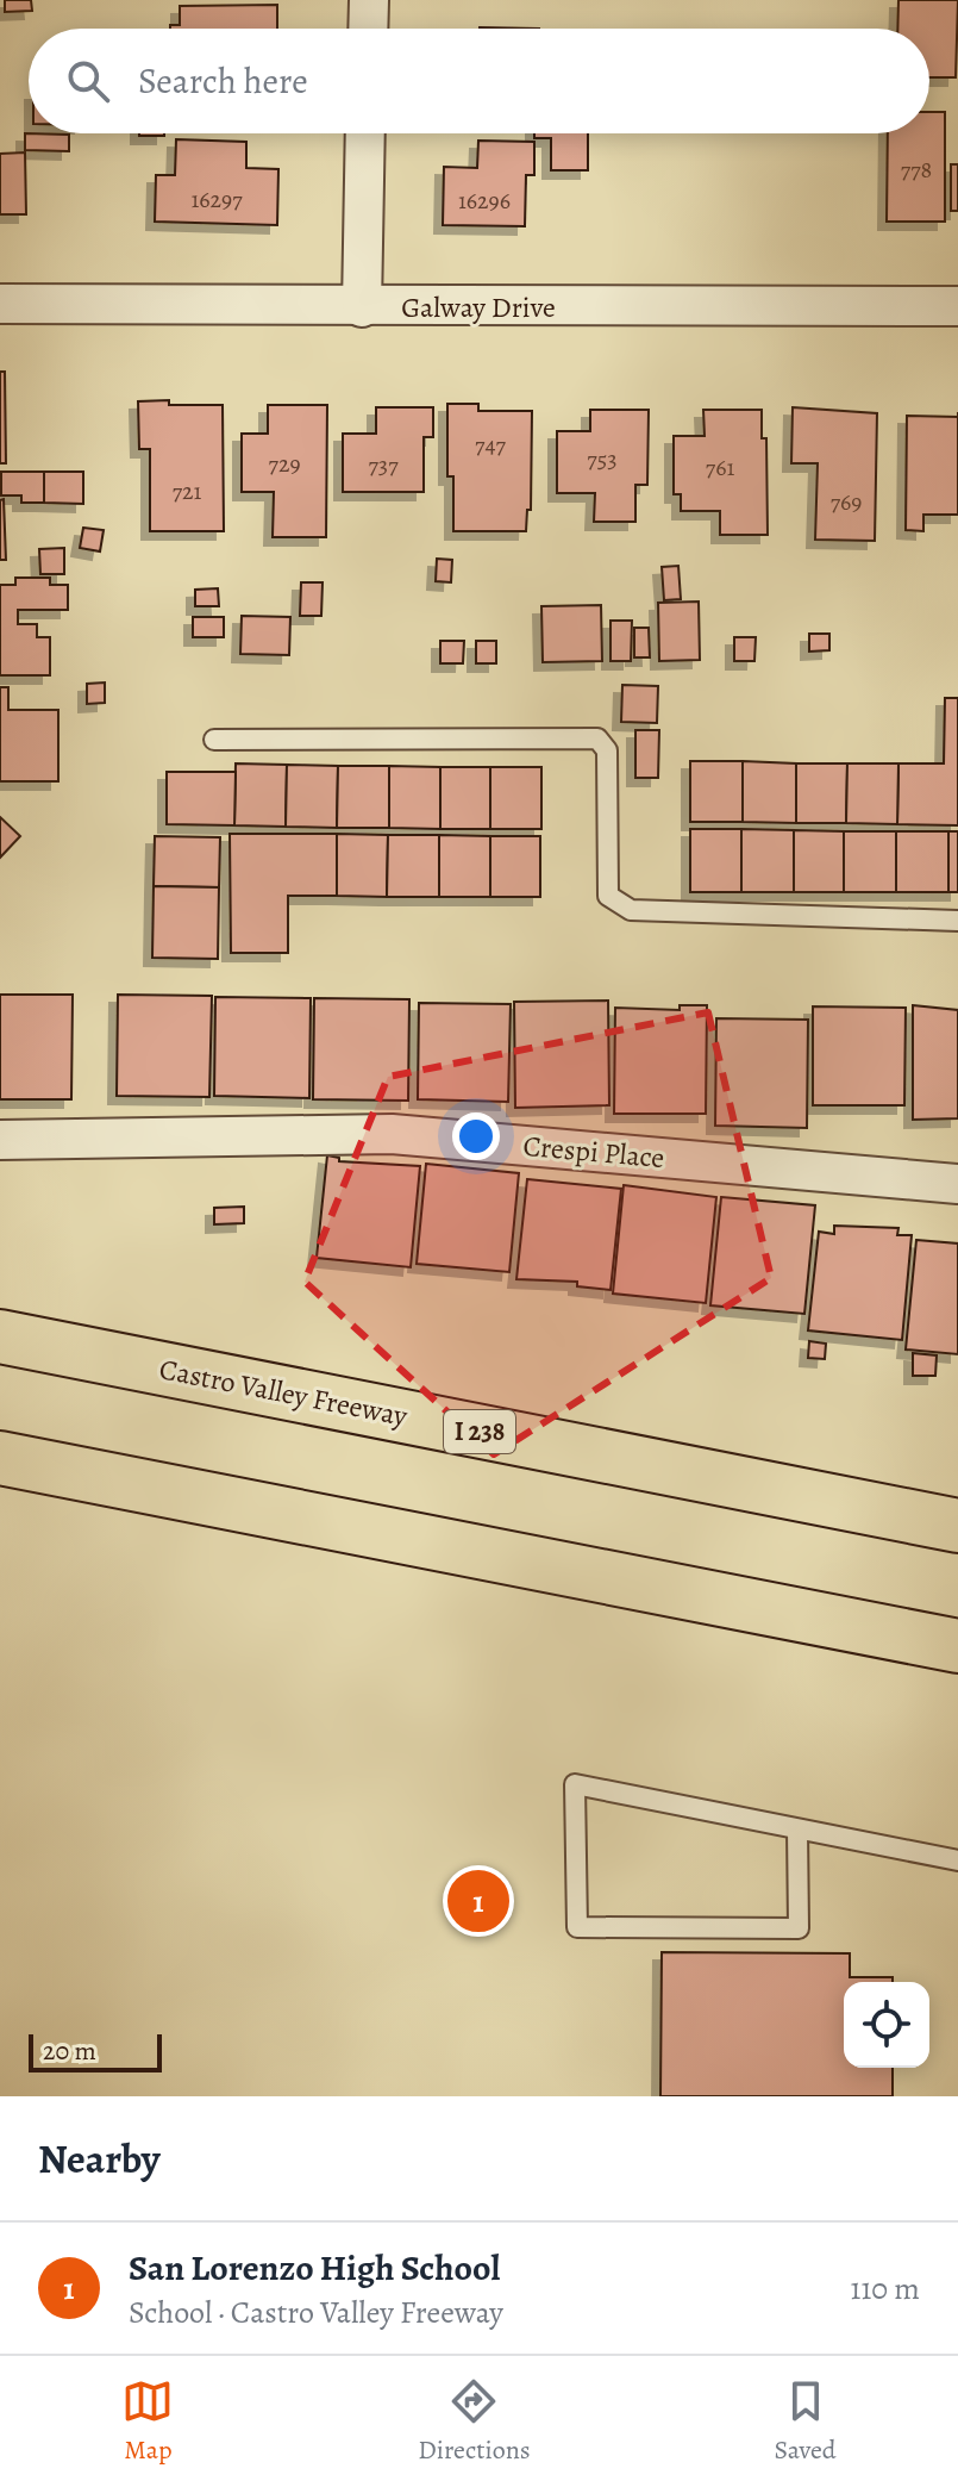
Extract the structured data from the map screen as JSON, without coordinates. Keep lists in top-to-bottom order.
{
  "streets": {
    "highway": ["Castro Valley Freeway", "I 238"],
    "street": ["Galway Drive", "Crespi Place"]
  },
  "house_numbers": [
    "778",
    "16297",
    "16296",
    "747",
    "753",
    "729",
    "737",
    "761",
    "721",
    "769"
  ],
  "scale_bar": "20 m",
  "page": {
    "search": "Search here",
    "pins": "1",
    "scale": "20 m",
    "heading": "Nearby",
    "list": [
      {
        "mark": "1",
        "name": "San Lorenzo High School",
        "note": "School · Castro Valley Freeway",
        "value": "110 m"
      }
    ],
    "nav": ["Map", "Directions", "Saved"]
  }
}
